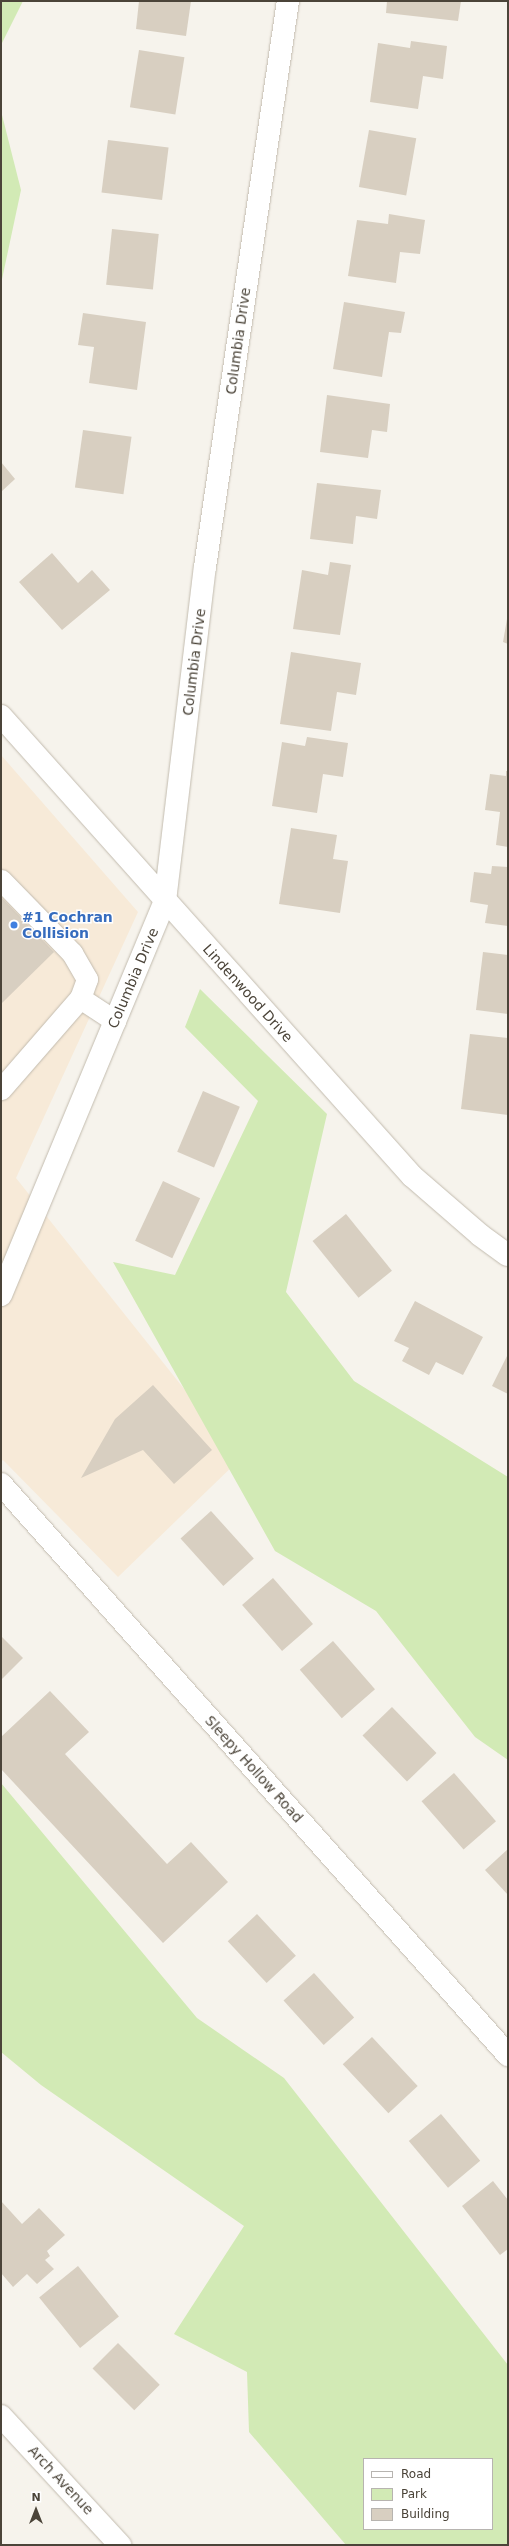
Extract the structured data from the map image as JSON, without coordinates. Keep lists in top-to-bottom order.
{
  "streets": {
    "street": [
      "Columbia Drive",
      "Lindenwood Drive",
      "Sleepy Hollow Road",
      "Arch Avenue"
    ]
  },
  "crossings": [
    ["Columbia Drive", "Lindenwood Drive"]
  ],
  "places": ["#1 Cochran Collision"],
  "legend": ["Road", "Park", "Building"],
  "north": "top"
}
